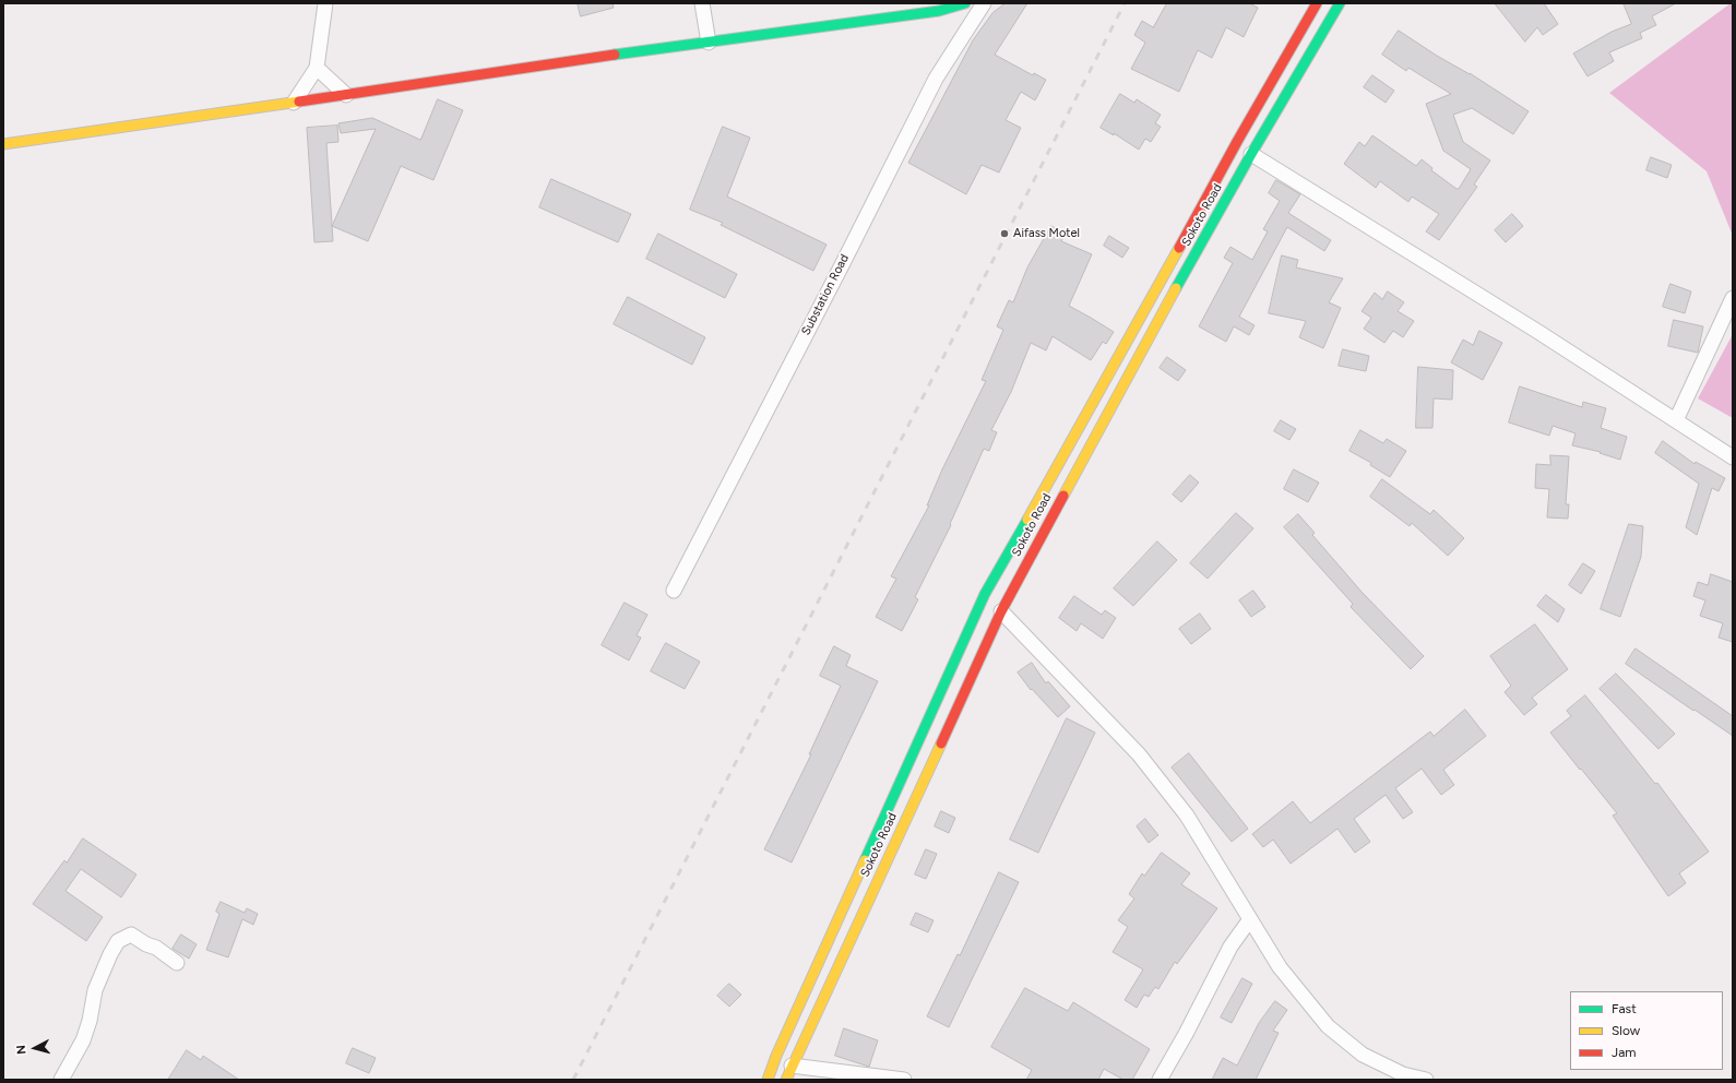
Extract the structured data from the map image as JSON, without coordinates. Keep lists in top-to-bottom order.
{
  "streets": {
    "main road": ["Sokoto Road"],
    "street": ["Substation Road"]
  },
  "places": ["Aifass Motel"],
  "legend": ["Fast", "Slow", "Jam"],
  "north": "left"
}
